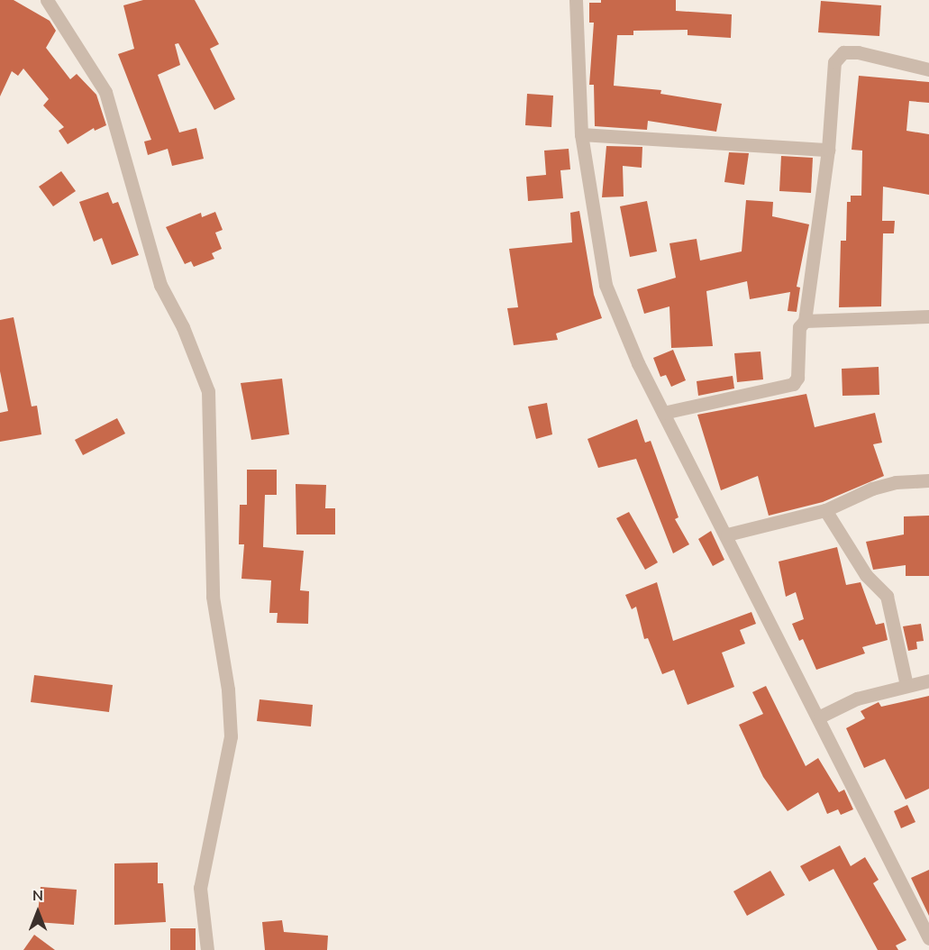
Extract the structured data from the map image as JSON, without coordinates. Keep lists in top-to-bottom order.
{
  "north": "top"
}
